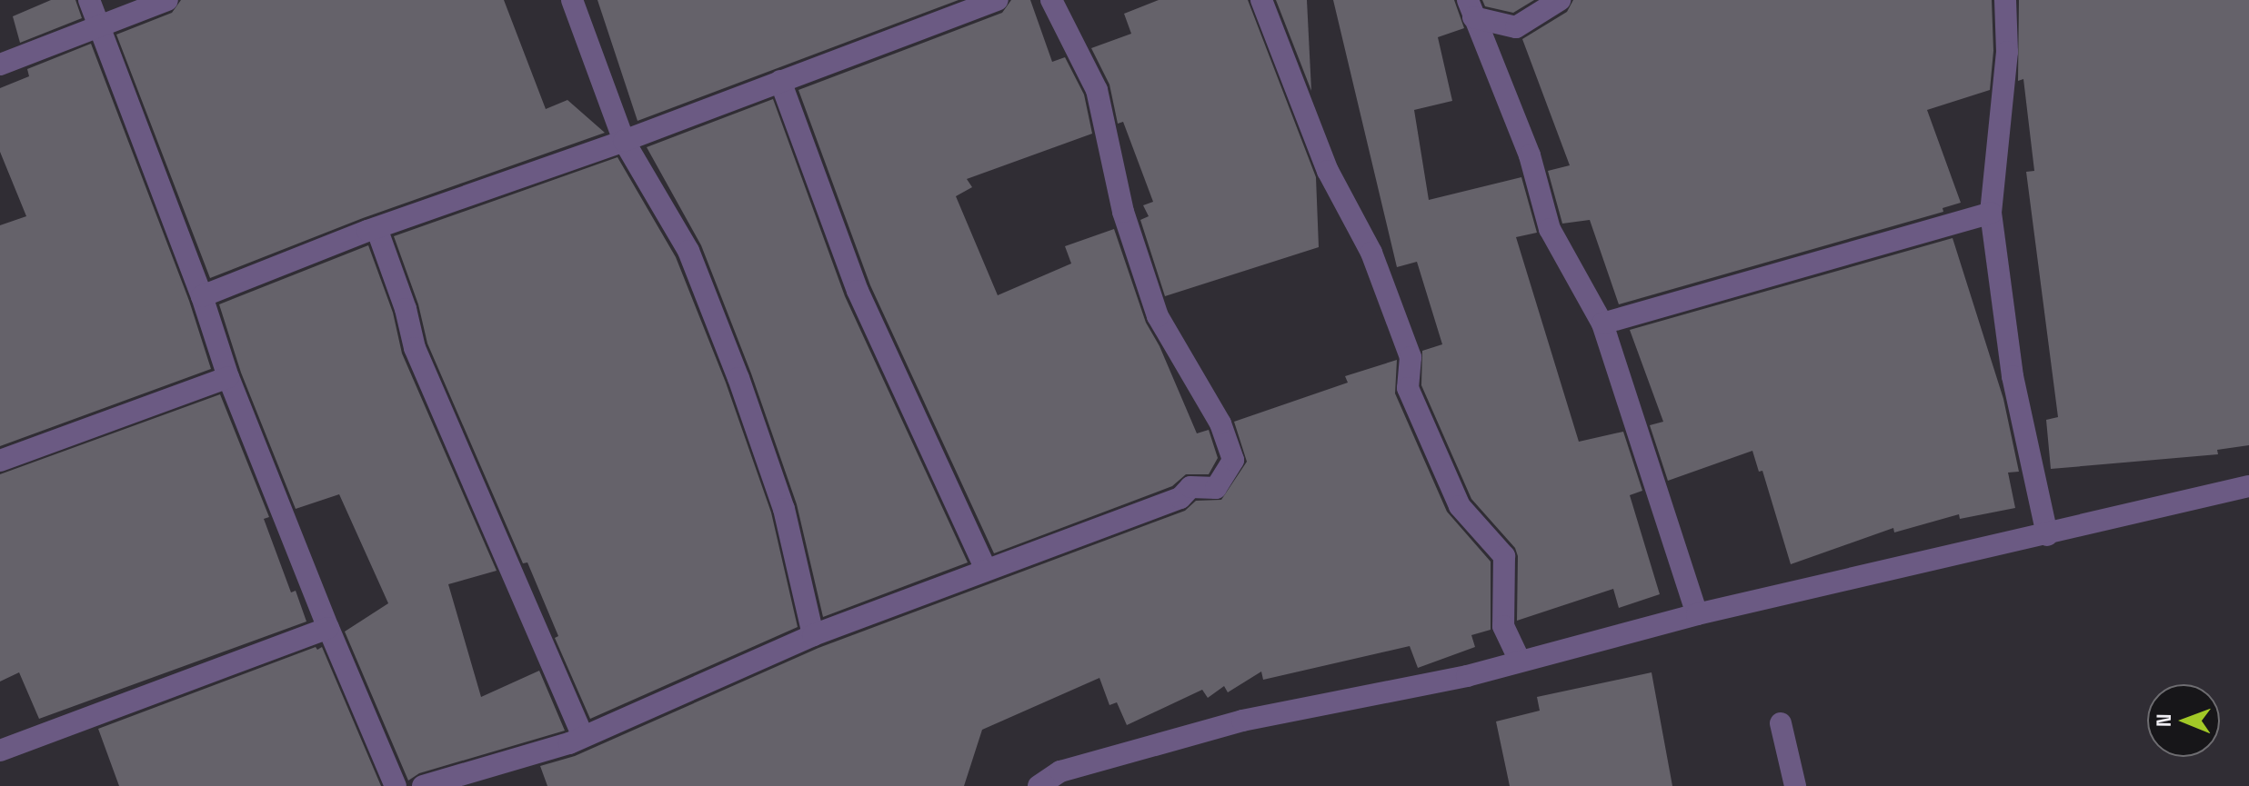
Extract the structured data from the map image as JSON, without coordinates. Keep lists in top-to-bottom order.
{
  "north": "left"
}
